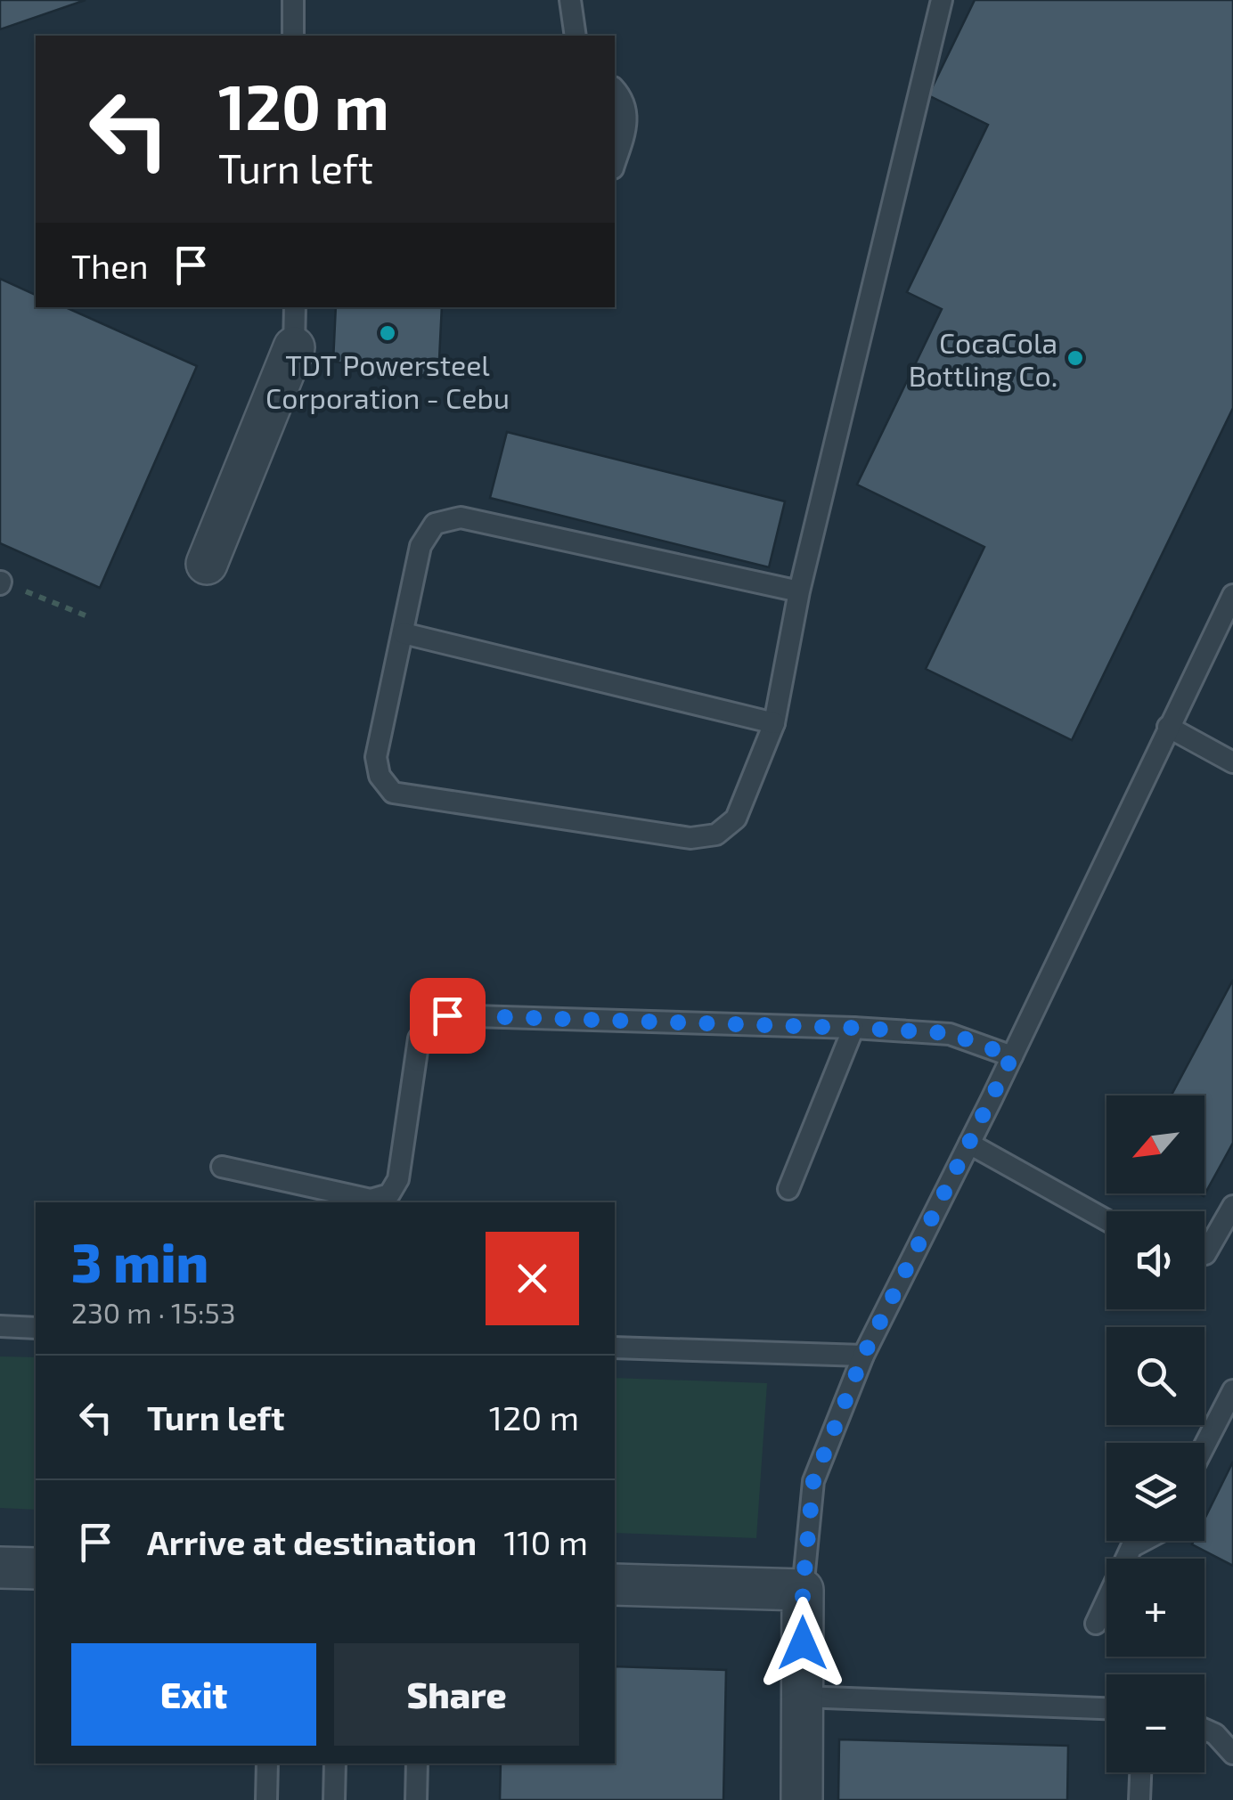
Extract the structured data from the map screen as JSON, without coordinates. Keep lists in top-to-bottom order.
{
  "places": ["TDT Powersteel Corporation - Cebu", "CocaCola Bottling Co."],
  "north": "bottom left",
  "page": {
    "turn": ["120 m", "Turn left"],
    "then": "Then",
    "map_buttons": ["+", "−"],
    "heading": ["3 min", "230 m · 15:53"],
    "list": [
      {
        "name": "Turn left",
        "value": "120 m"
      },
      {
        "name": "Arrive at destination",
        "value": "110 m"
      }
    ],
    "buttons": ["Exit", "Share"]
  }
}
